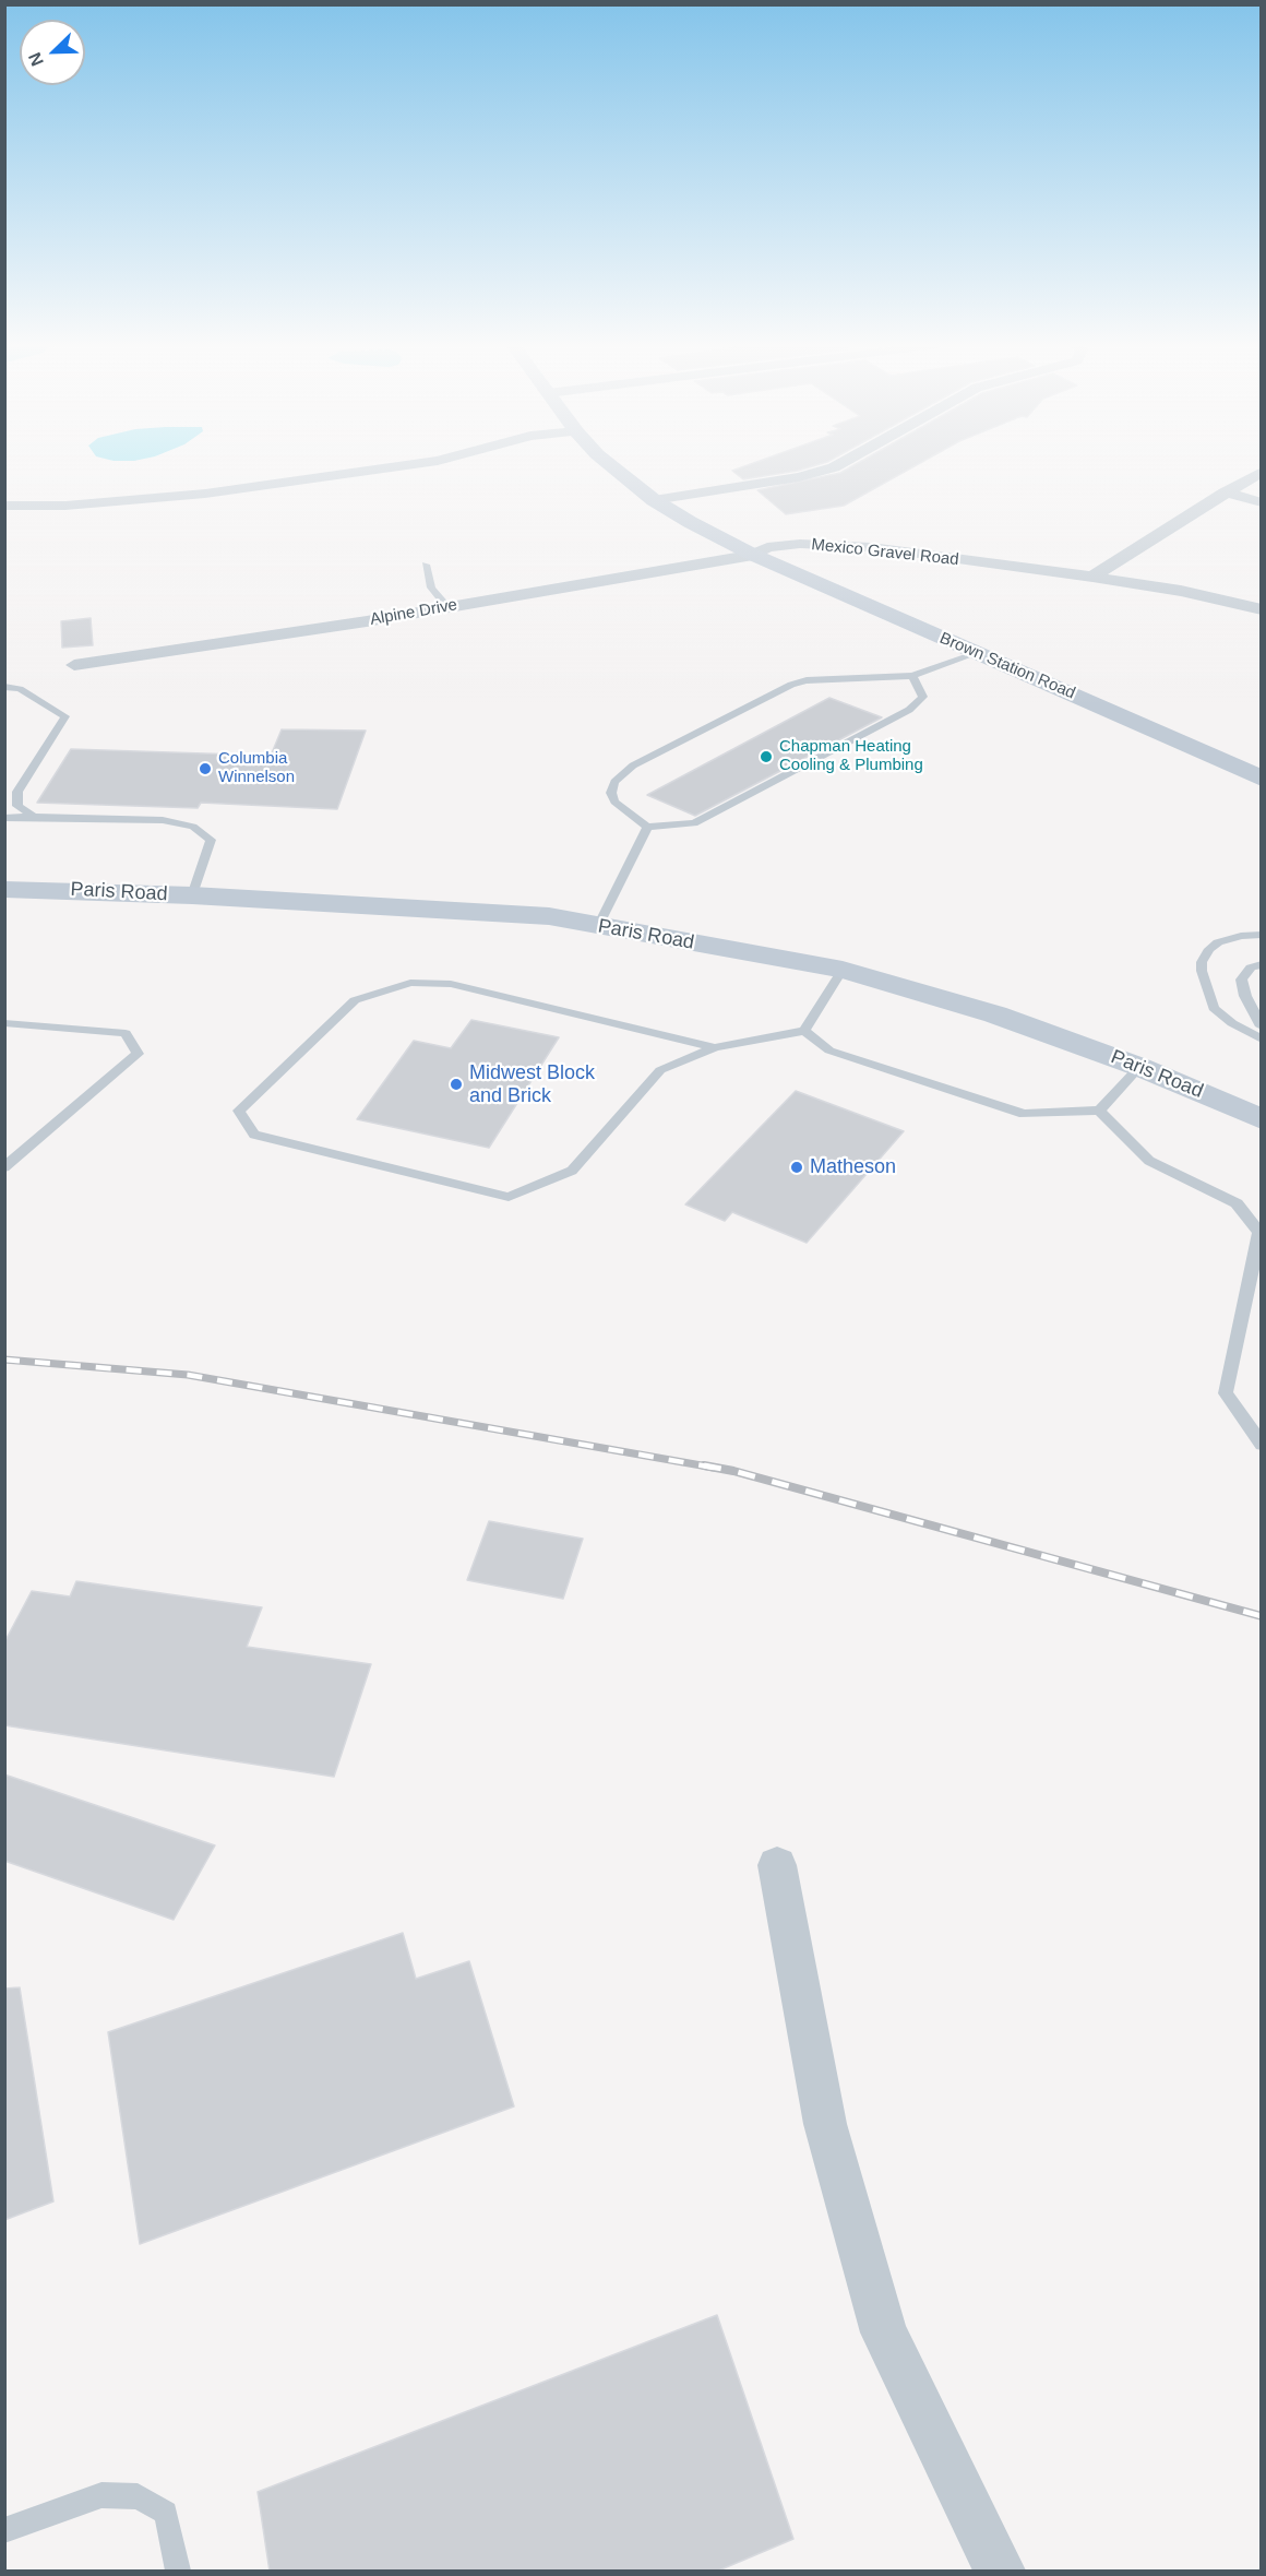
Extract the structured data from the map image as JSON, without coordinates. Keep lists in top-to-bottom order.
{
  "streets": {
    "street": [
      "Mexico Gravel Road",
      "Alpine Drive",
      "Brown Station Road",
      "Paris Road"
    ]
  },
  "crossings": [
    ["Mexico Gravel Road", "Alpine Drive"],
    ["Mexico Gravel Road", "Brown Station Road"],
    ["Alpine Drive", "Brown Station Road"]
  ],
  "places": [
    "Chapman Heating Cooling & Plumbing",
    "Columbia Winnelson",
    "Midwest Block and Brick",
    "Matheson"
  ],
  "north": "bottom left"
}
